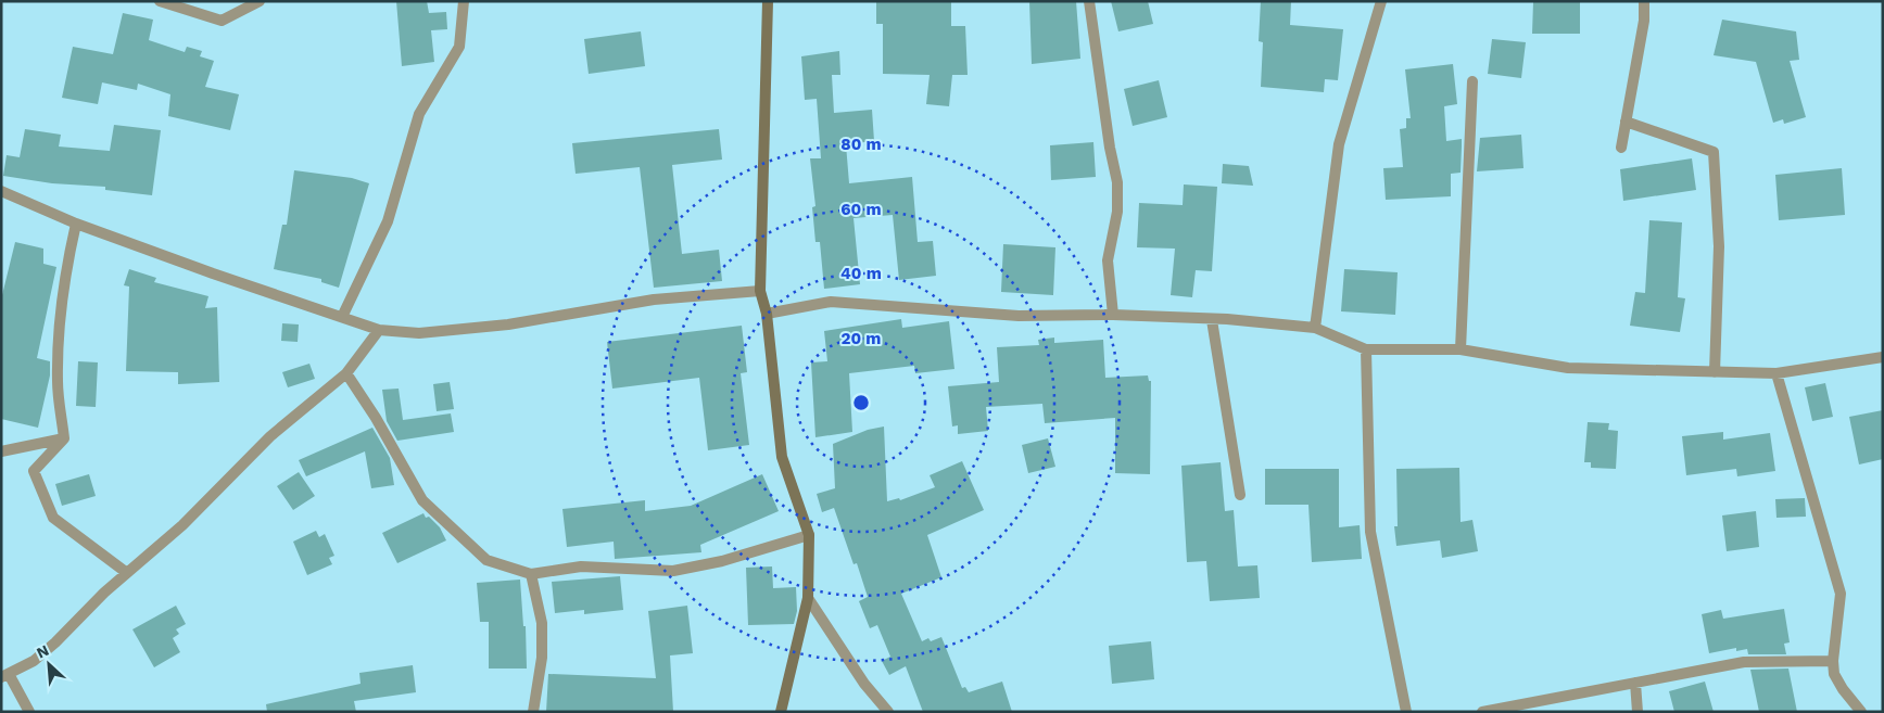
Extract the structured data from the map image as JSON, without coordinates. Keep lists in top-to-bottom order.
{
  "north": "top left",
  "rings": [
    "80 m",
    "60 m",
    "40 m",
    "20 m"
  ]
}
